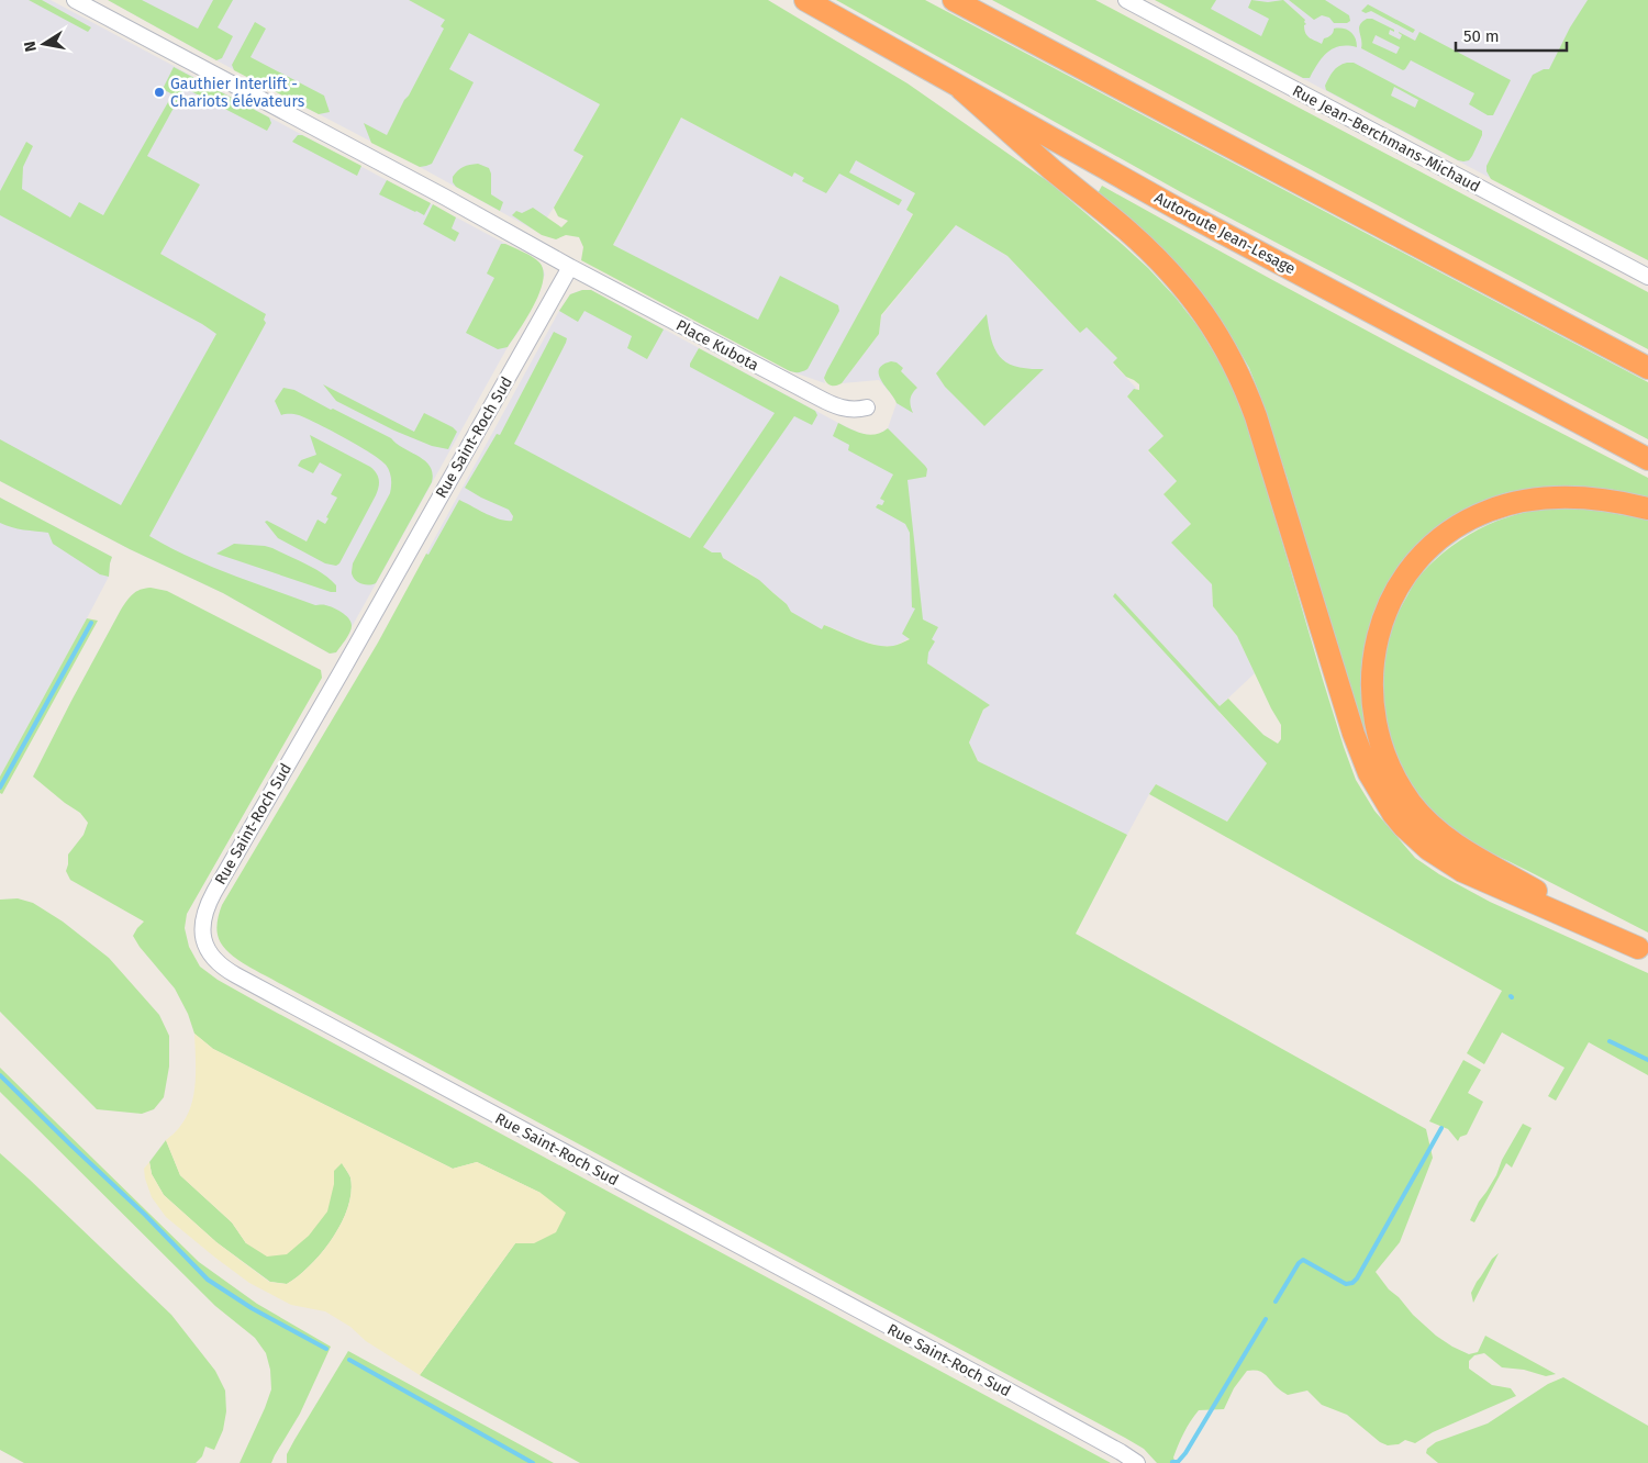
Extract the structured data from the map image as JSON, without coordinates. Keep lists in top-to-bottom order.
{
  "streets": {
    "highway": ["Autoroute Jean-Lesage"],
    "street": ["Rue Jean-Berchmans-Michaud", "Place Kubota", "Rue Saint-Roch Sud"]
  },
  "crossings": [
    ["Place Kubota", "Rue Saint-Roch Sud"]
  ],
  "places": ["Gauthier Interlift - Chariots élévateurs"],
  "scale_bar": "50 m",
  "north": "left"
}
